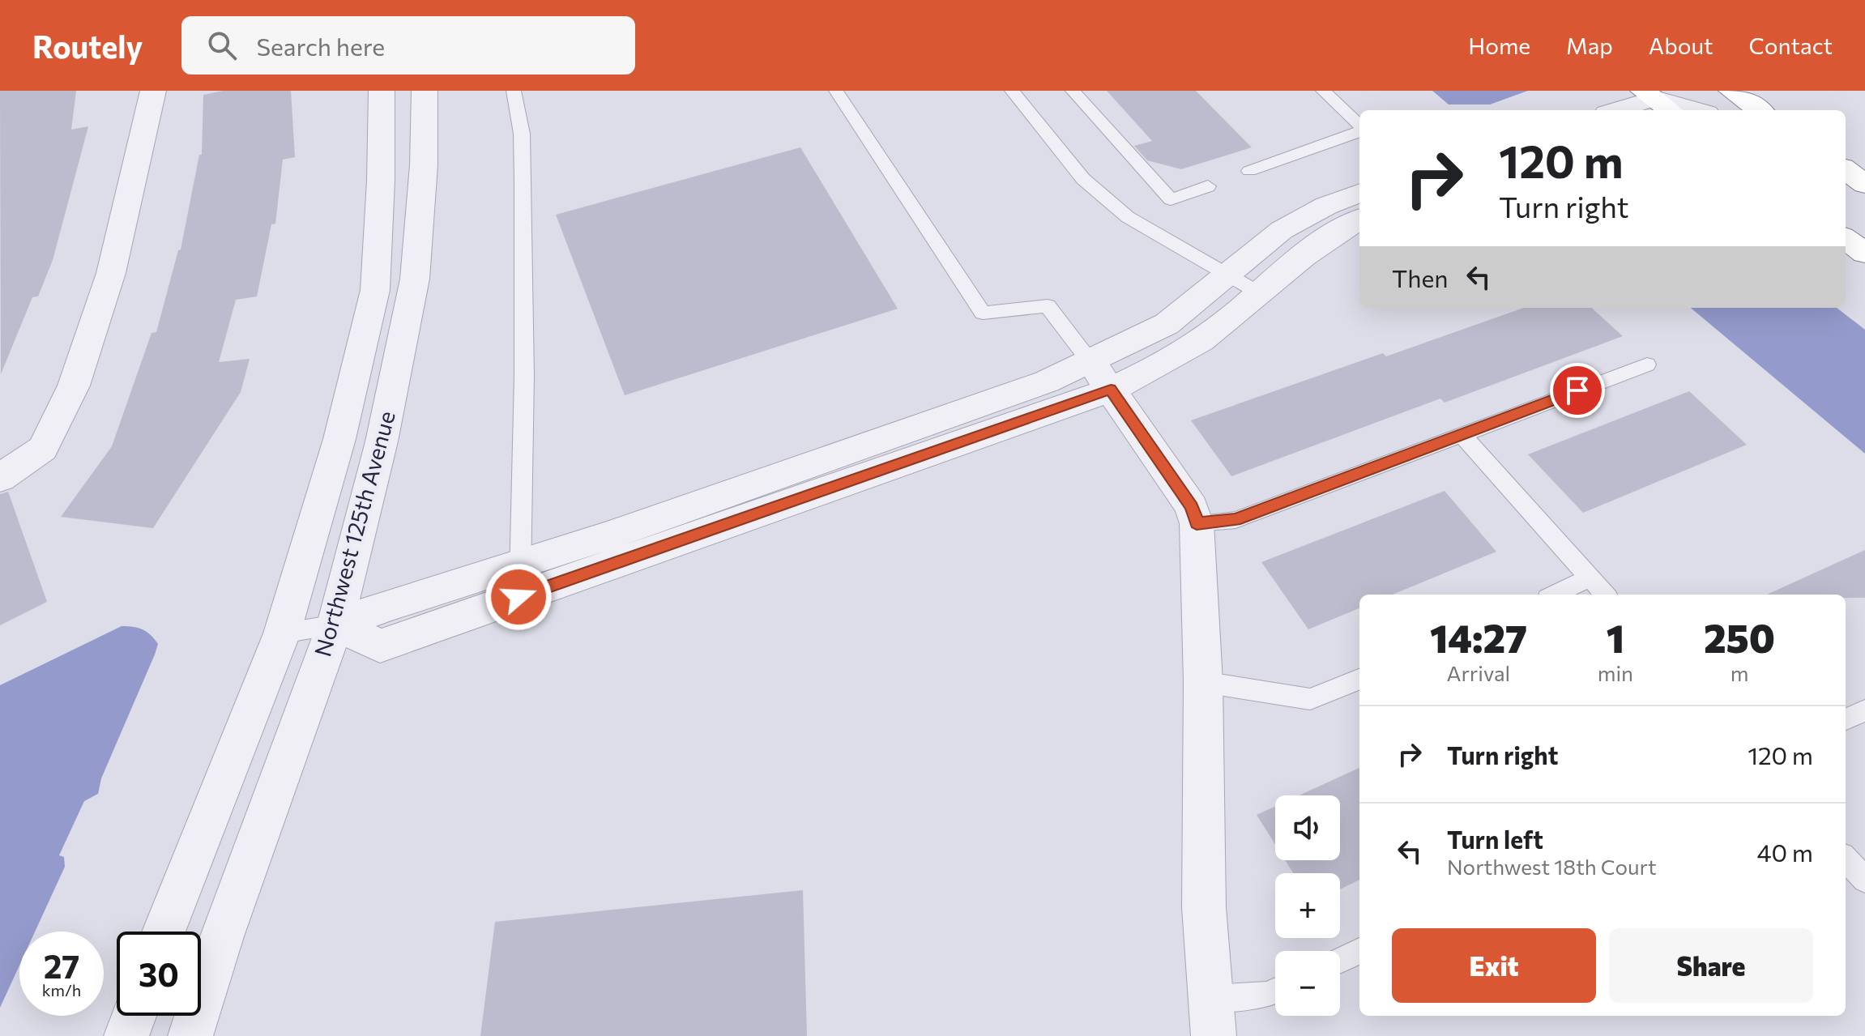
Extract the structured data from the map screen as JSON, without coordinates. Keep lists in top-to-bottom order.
{
  "streets": {
    "street": ["Northwest 125th Avenue"]
  },
  "page": {
    "header": "Routely",
    "search": "Search here",
    "nav": [
      "Home",
      "Map",
      "About",
      "Contact"
    ],
    "turn": ["120 m", "Turn right"],
    "then": "Then",
    "eta": [
      "14:27",
      "Arrival",
      "1",
      "min",
      "250",
      "m"
    ],
    "list": [
      {
        "name": "Turn right",
        "value": "120 m"
      },
      {
        "name": "Turn left",
        "note": "Northwest 18th Court",
        "value": "40 m"
      }
    ],
    "map_buttons": ["+", "−"],
    "buttons": ["Exit", "Share"],
    "speed": "27 km/h",
    "limit": "30"
  }
}
